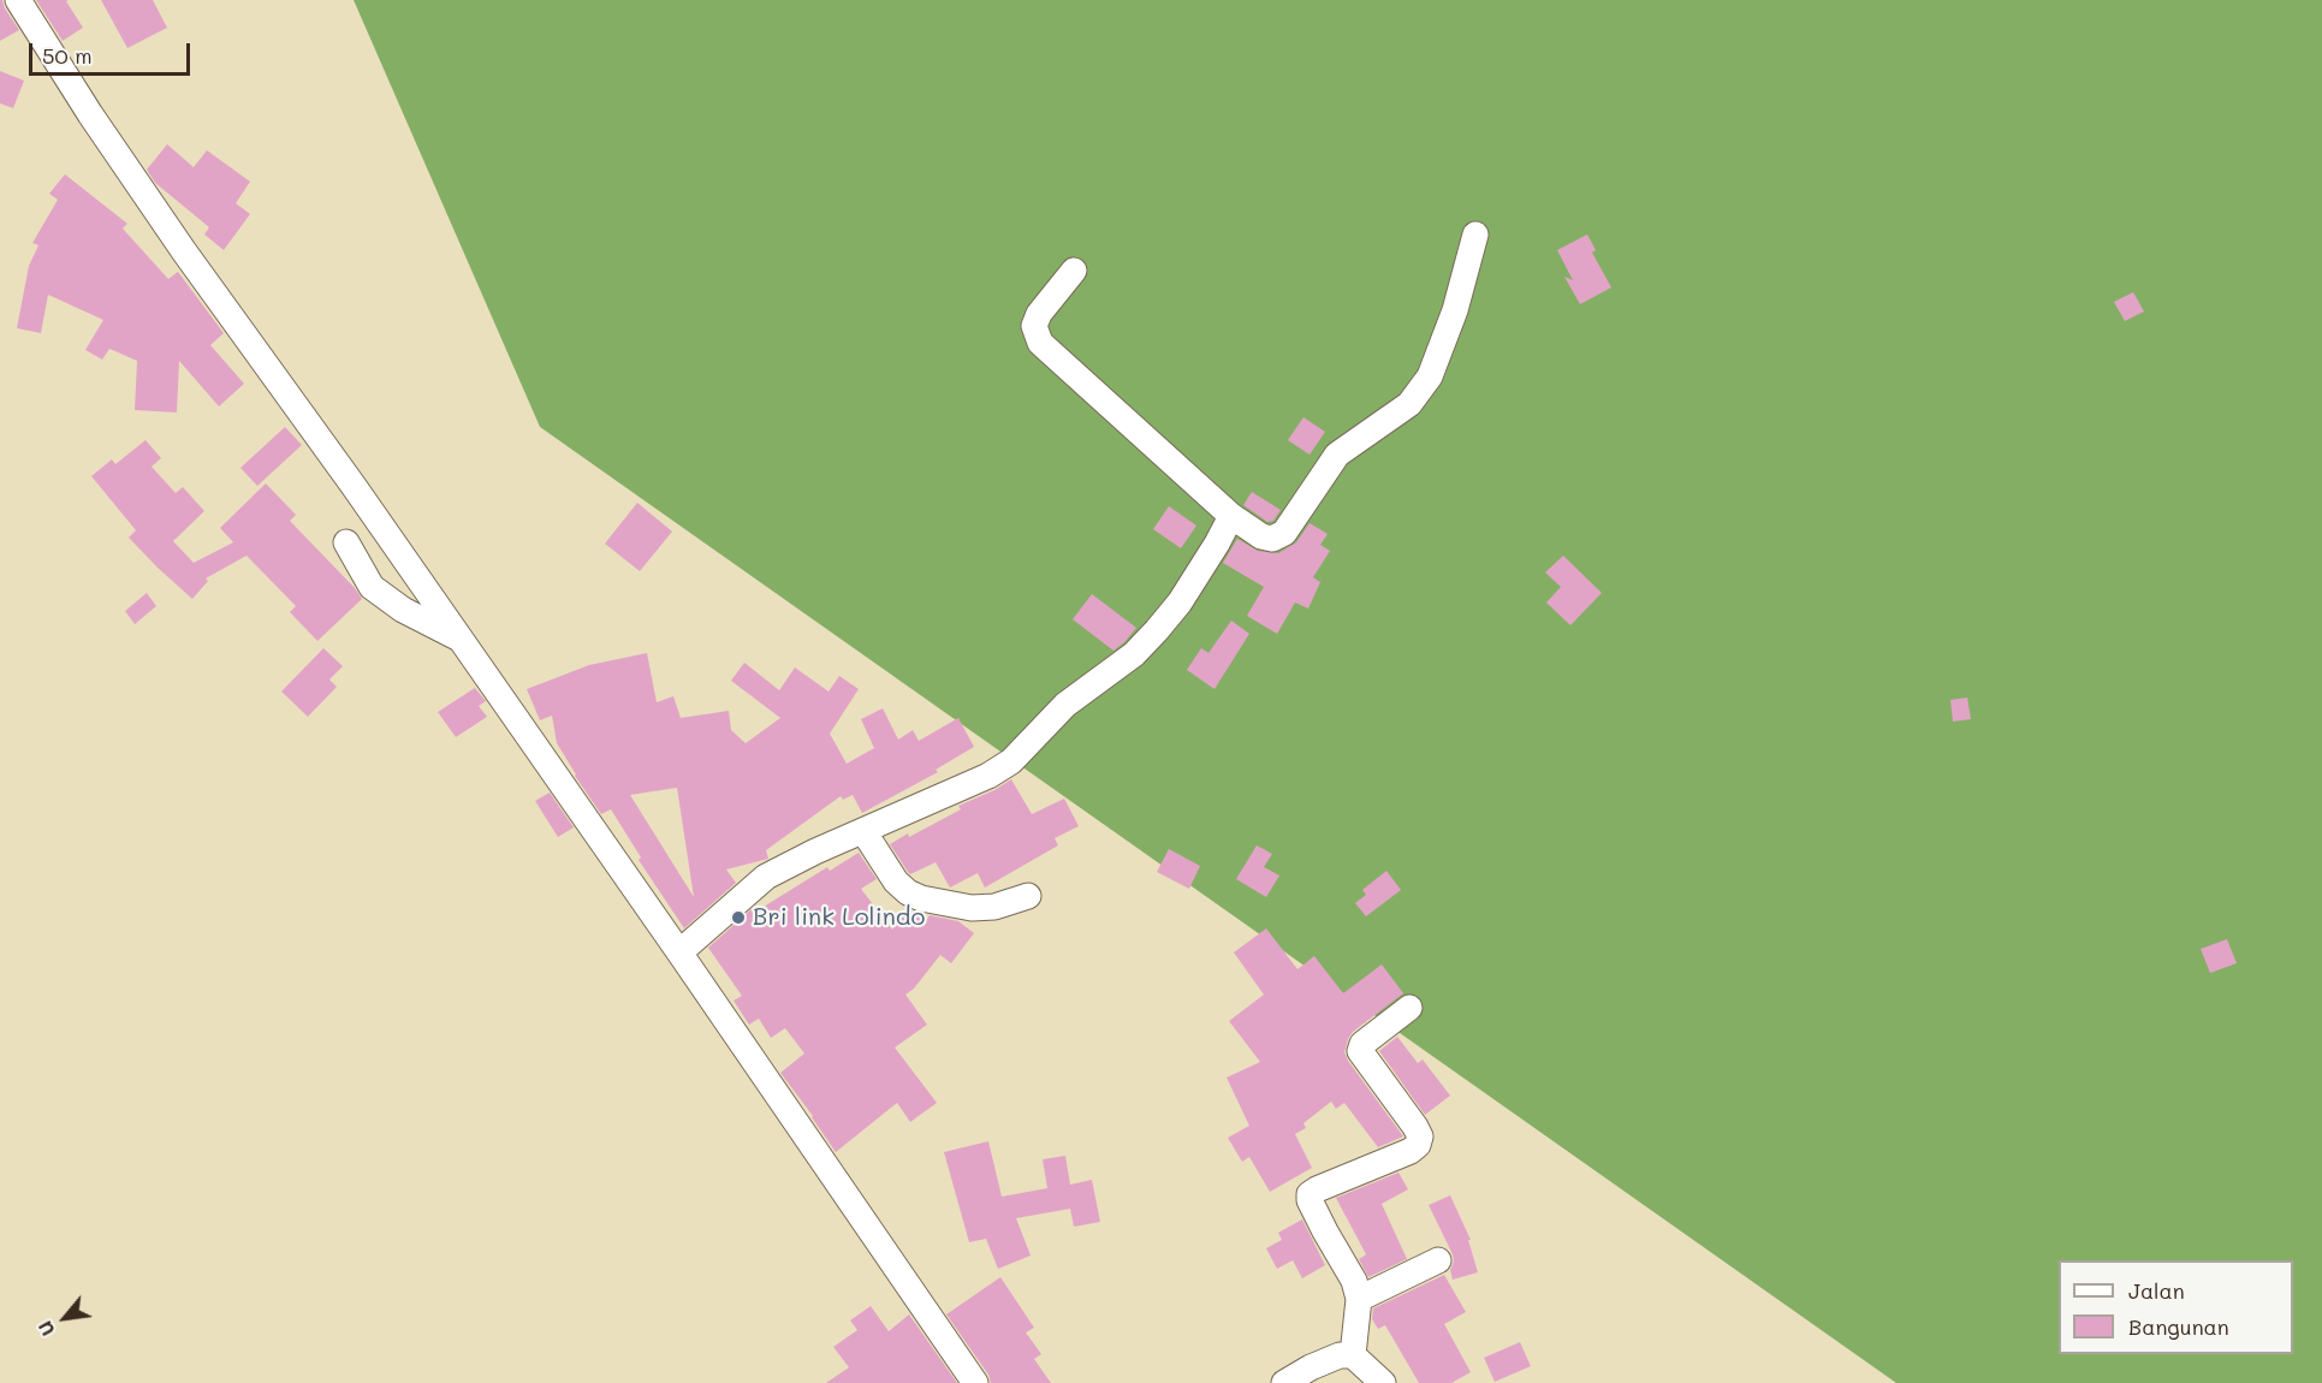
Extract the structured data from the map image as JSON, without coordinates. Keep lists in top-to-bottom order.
{
  "places": ["Bri link Lolindo"],
  "legend": ["Jalan", "Bangunan"],
  "scale_bar": "50 m",
  "north": "bottom left"
}
